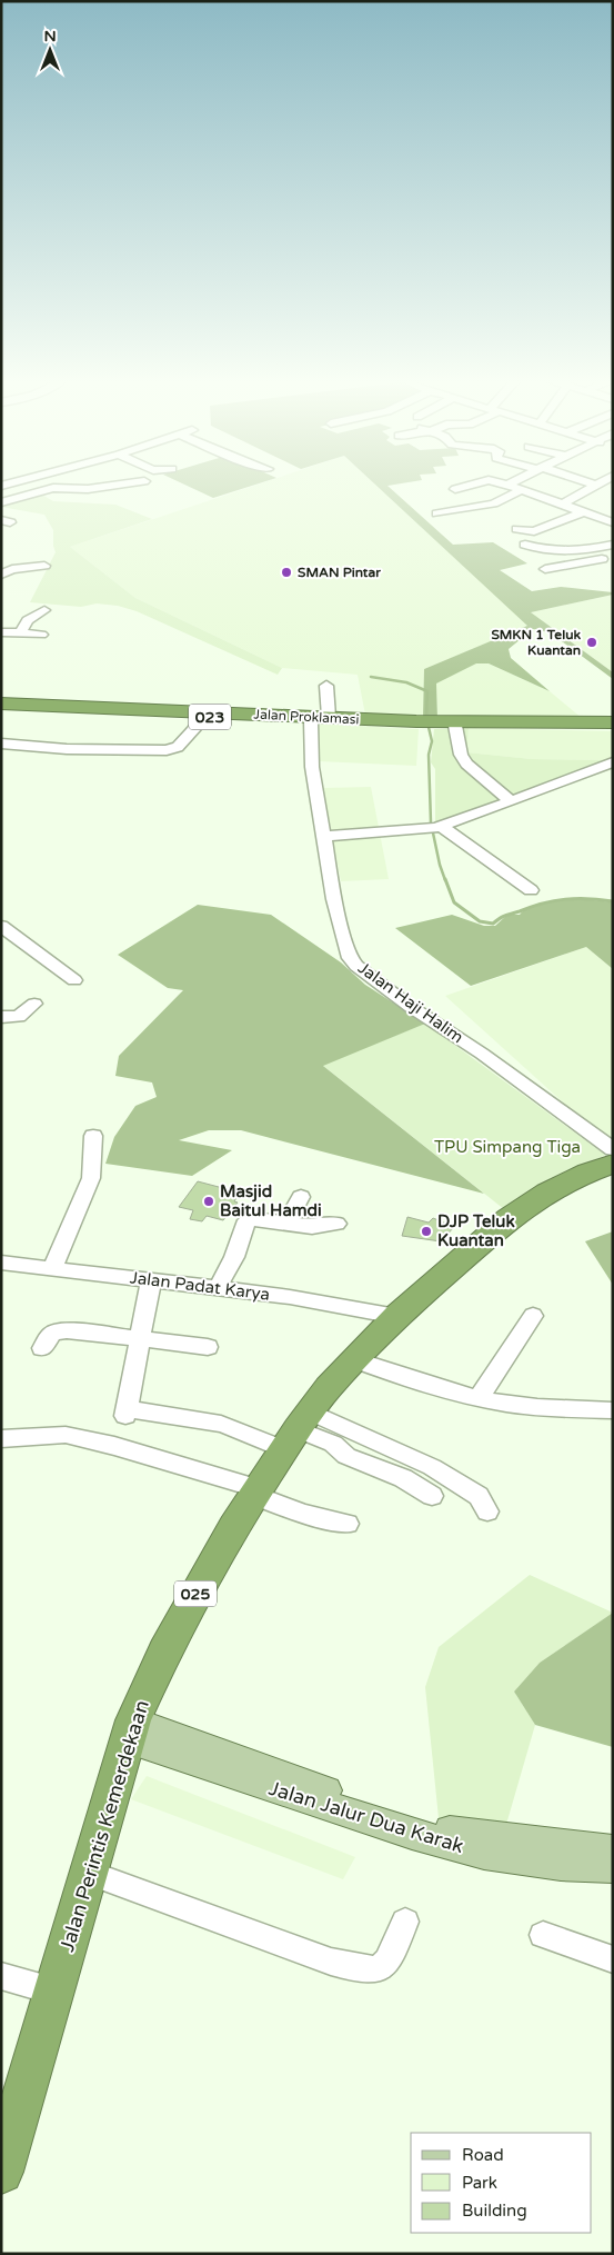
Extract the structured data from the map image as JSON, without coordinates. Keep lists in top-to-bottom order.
{
  "streets": {
    "highway": [
      "023",
      "Jalan Proklamasi",
      "025",
      "Jalan Perintis Kemerdekaan"
    ],
    "main road": ["Jalan Jalur Dua Karak"],
    "street": ["Jalan Haji Halim", "Jalan Padat Karya"]
  },
  "crossings": [
    ["Jalan Proklamasi", "Jalan Haji Halim"],
    ["Jalan Padat Karya", "Jalan Perintis Kemerdekaan"],
    ["Jalan Jalur Dua Karak", "Jalan Perintis Kemerdekaan"]
  ],
  "parks": ["TPU Simpang Tiga"],
  "places": [
    "SMAN Pintar",
    "SMKN 1 Teluk Kuantan",
    "Masjid Baitul Hamdi",
    "DJP Teluk Kuantan"
  ],
  "legend": ["Road", "Park", "Building"],
  "north": "top"
}
